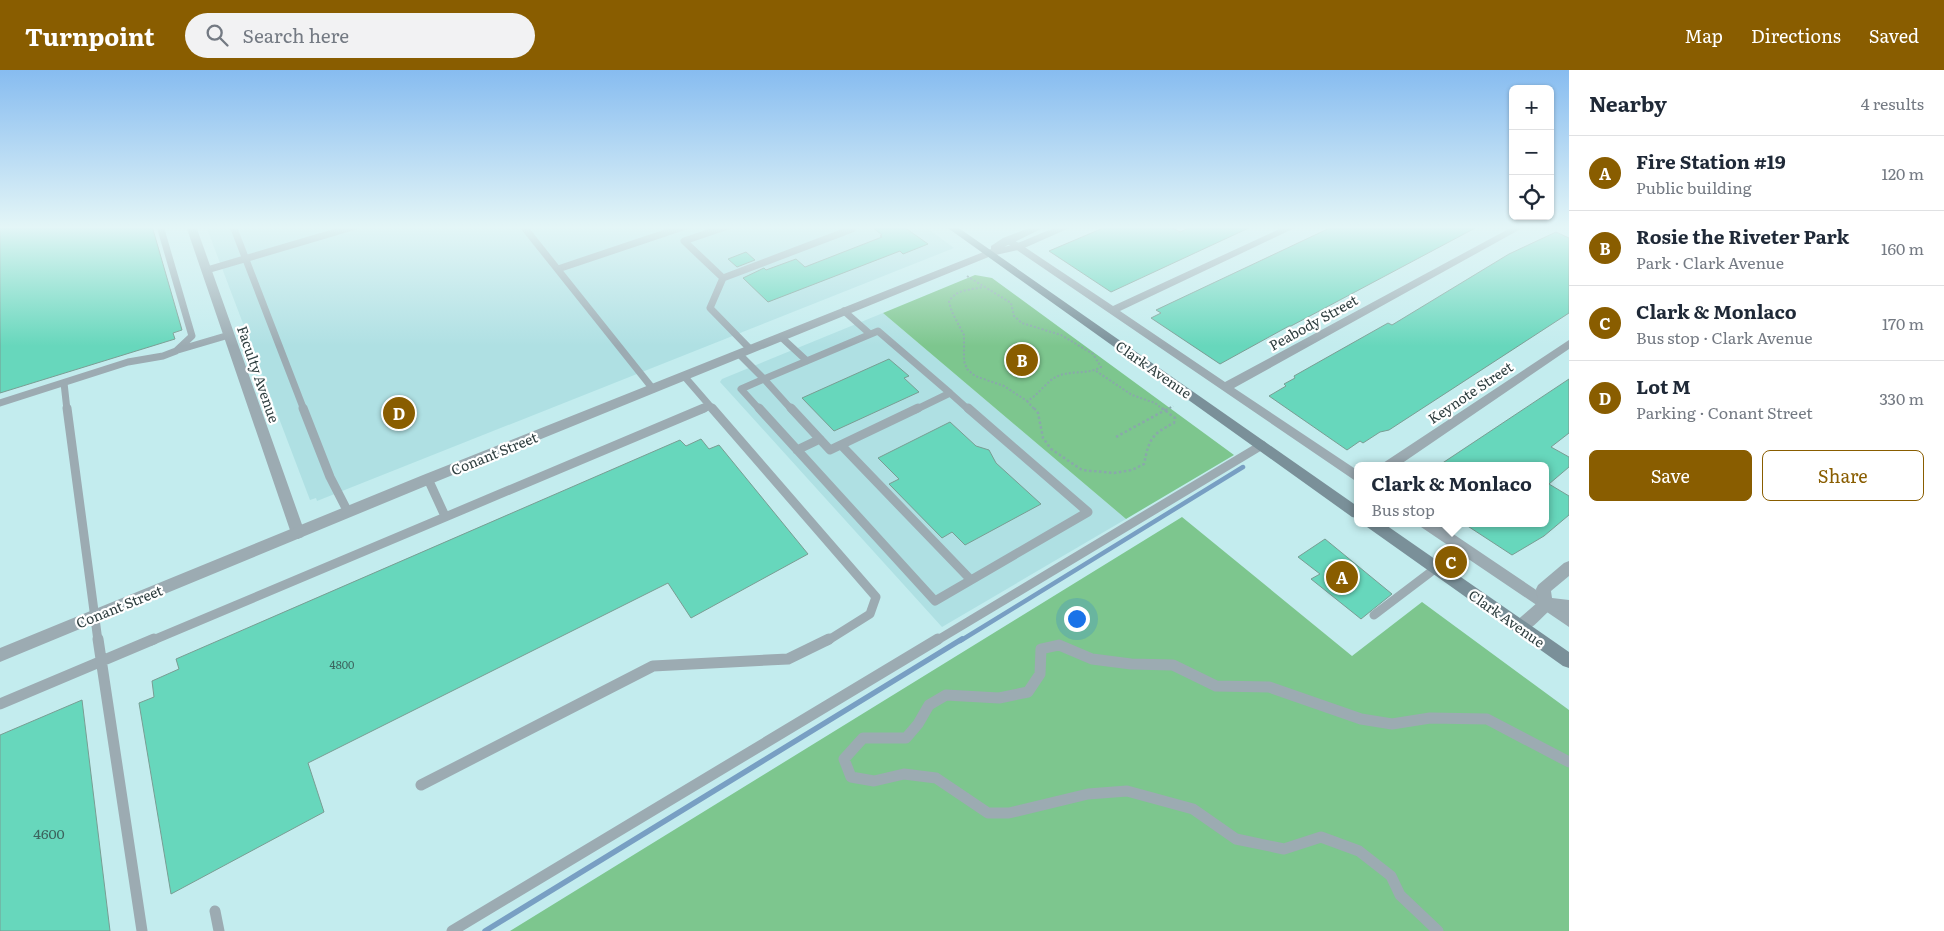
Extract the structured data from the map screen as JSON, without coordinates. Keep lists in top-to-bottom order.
{
  "streets": {
    "main road": ["Clark Avenue"],
    "street": [
      "Peabody Street",
      "Faculty Avenue",
      "Keynote Street",
      "Conant Street"
    ]
  },
  "crossings": [
    ["Peabody Street", "Clark Avenue"],
    ["Faculty Avenue", "Conant Street"]
  ],
  "house_numbers": ["4800", "4600"],
  "page": {
    "header": "Turnpoint",
    "search": "Search here",
    "nav": ["Map", "Directions", "Saved"],
    "heading": ["Nearby", "4 results"],
    "map_buttons": ["+", "−"],
    "list": [
      {
        "mark": "A",
        "name": "Fire Station #19",
        "note": "Public building",
        "value": "120 m"
      },
      {
        "mark": "B",
        "name": "Rosie the Riveter Park",
        "note": "Park · Clark Avenue",
        "value": "160 m"
      },
      {
        "mark": "C",
        "name": "Clark & Monlaco",
        "note": "Bus stop · Clark Avenue",
        "value": "170 m"
      },
      {
        "mark": "D",
        "name": "Lot M",
        "note": "Parking · Conant Street",
        "value": "330 m"
      }
    ],
    "pins": [
      "B",
      "D",
      "C",
      "A"
    ],
    "buttons": ["Save", "Share"],
    "popup": ["Clark & Monlaco", "Bus stop"]
  }
}
